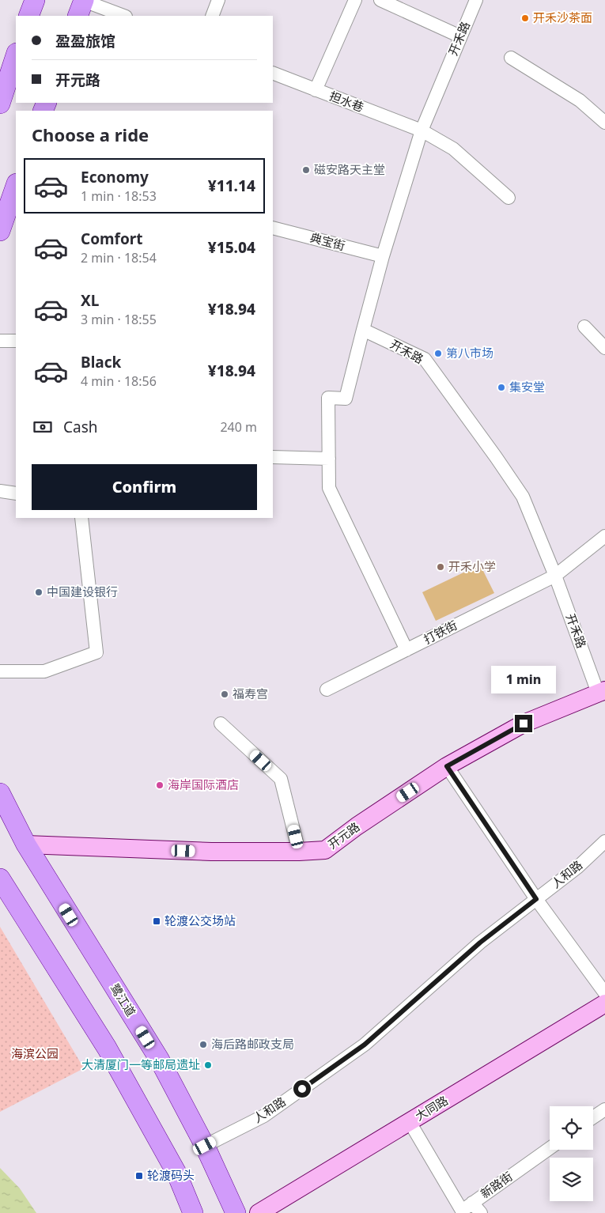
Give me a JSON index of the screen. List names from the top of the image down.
{
  "streets": {
    "main road": ["鹭江道"],
    "street": [
      "开禾路",
      "担水巷",
      "典宝街",
      "打铁街",
      "开元路",
      "人和路",
      "大同路",
      "新路街"
    ]
  },
  "crossings": [
    ["开禾路", "担水巷"],
    ["开禾路", "典宝街"],
    ["开禾路", "打铁街"],
    ["开禾路", "开元路"],
    ["开元路", "鹭江道"],
    ["人和路", "鹭江道"],
    ["大同路", "新路街"]
  ],
  "parks": ["海滨公园"],
  "places": {
    "other": [
      "开禾沙茶面",
      "磁安路天主堂",
      "第八市场",
      "集安堂",
      "开禾小学",
      "中国建设银行",
      "福寿宫",
      "海岸国际酒店",
      "海后路邮政支局",
      "大清厦门一等邮局遗址"
    ],
    "transit": ["轮渡公交场站", "轮渡码头"]
  },
  "page": {
    "banner": ["盈盈旅馆", "开元路"],
    "heading": "Choose a ride",
    "list": [
      {
        "name": "Economy",
        "note": "1 min · 18:53",
        "value": "¥11.14"
      },
      {
        "name": "Comfort",
        "note": "2 min · 18:54",
        "value": "¥15.04"
      },
      {
        "name": "XL",
        "note": "3 min · 18:55",
        "value": "¥18.94"
      },
      {
        "name": "Black",
        "note": "4 min · 18:56",
        "value": "¥18.94"
      }
    ],
    "pay": ["Cash", "240 m"],
    "buttons": "Confirm",
    "bubble": "1 min"
  }
}
